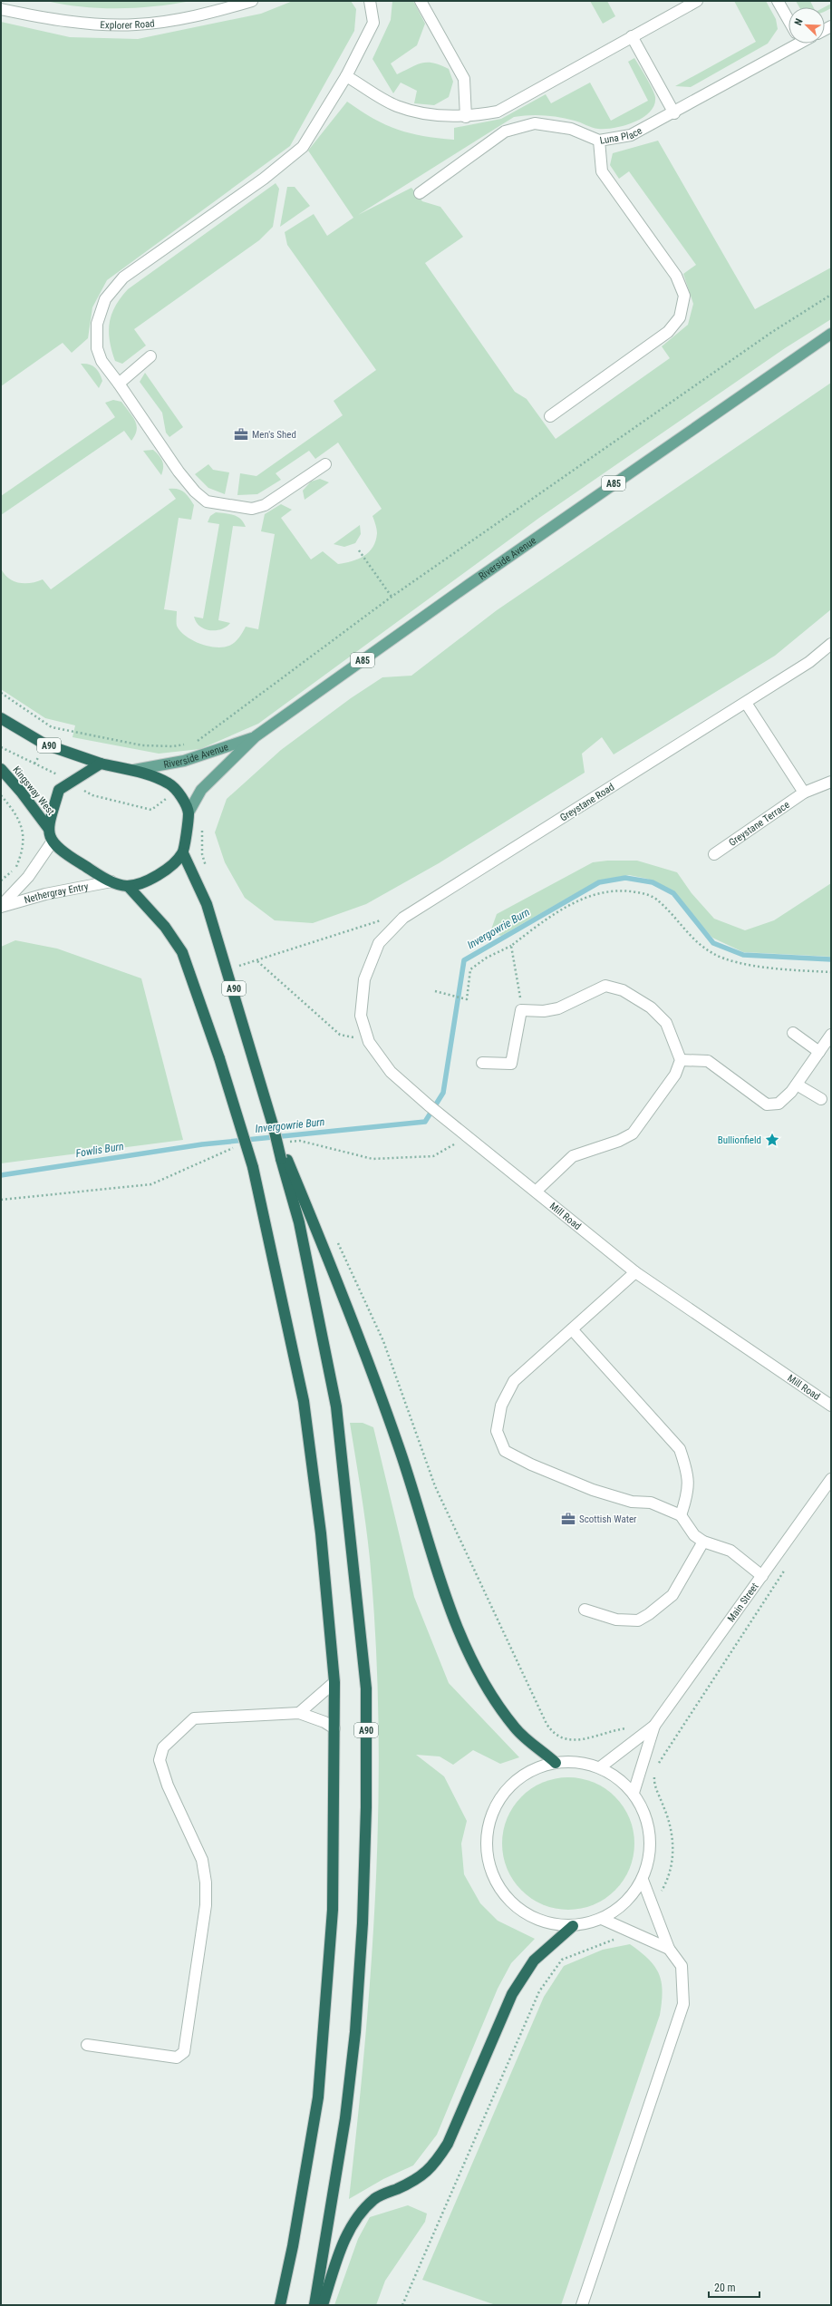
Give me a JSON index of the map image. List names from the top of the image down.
{
  "streets": {
    "highway": ["A90", "Kingsway West"],
    "main road": ["A85", "Riverside Avenue"],
    "street": [
      "Explorer Road",
      "Luna Place",
      "Greystane Road",
      "Greystane Terrace",
      "Nethergray Entry",
      "Mill Road",
      "Main Street"
    ]
  },
  "crossings": [
    ["Riverside Avenue", "A90"],
    ["Greystane Road", "Mill Road"]
  ],
  "water": ["Invergowrie Burn", "Fowlis Burn"],
  "places": {
    "office": ["Men's Shed", "Scottish Water"],
    "place": ["Bullionfield"]
  },
  "scale_bar": "20 m",
  "north": "top left"
}
